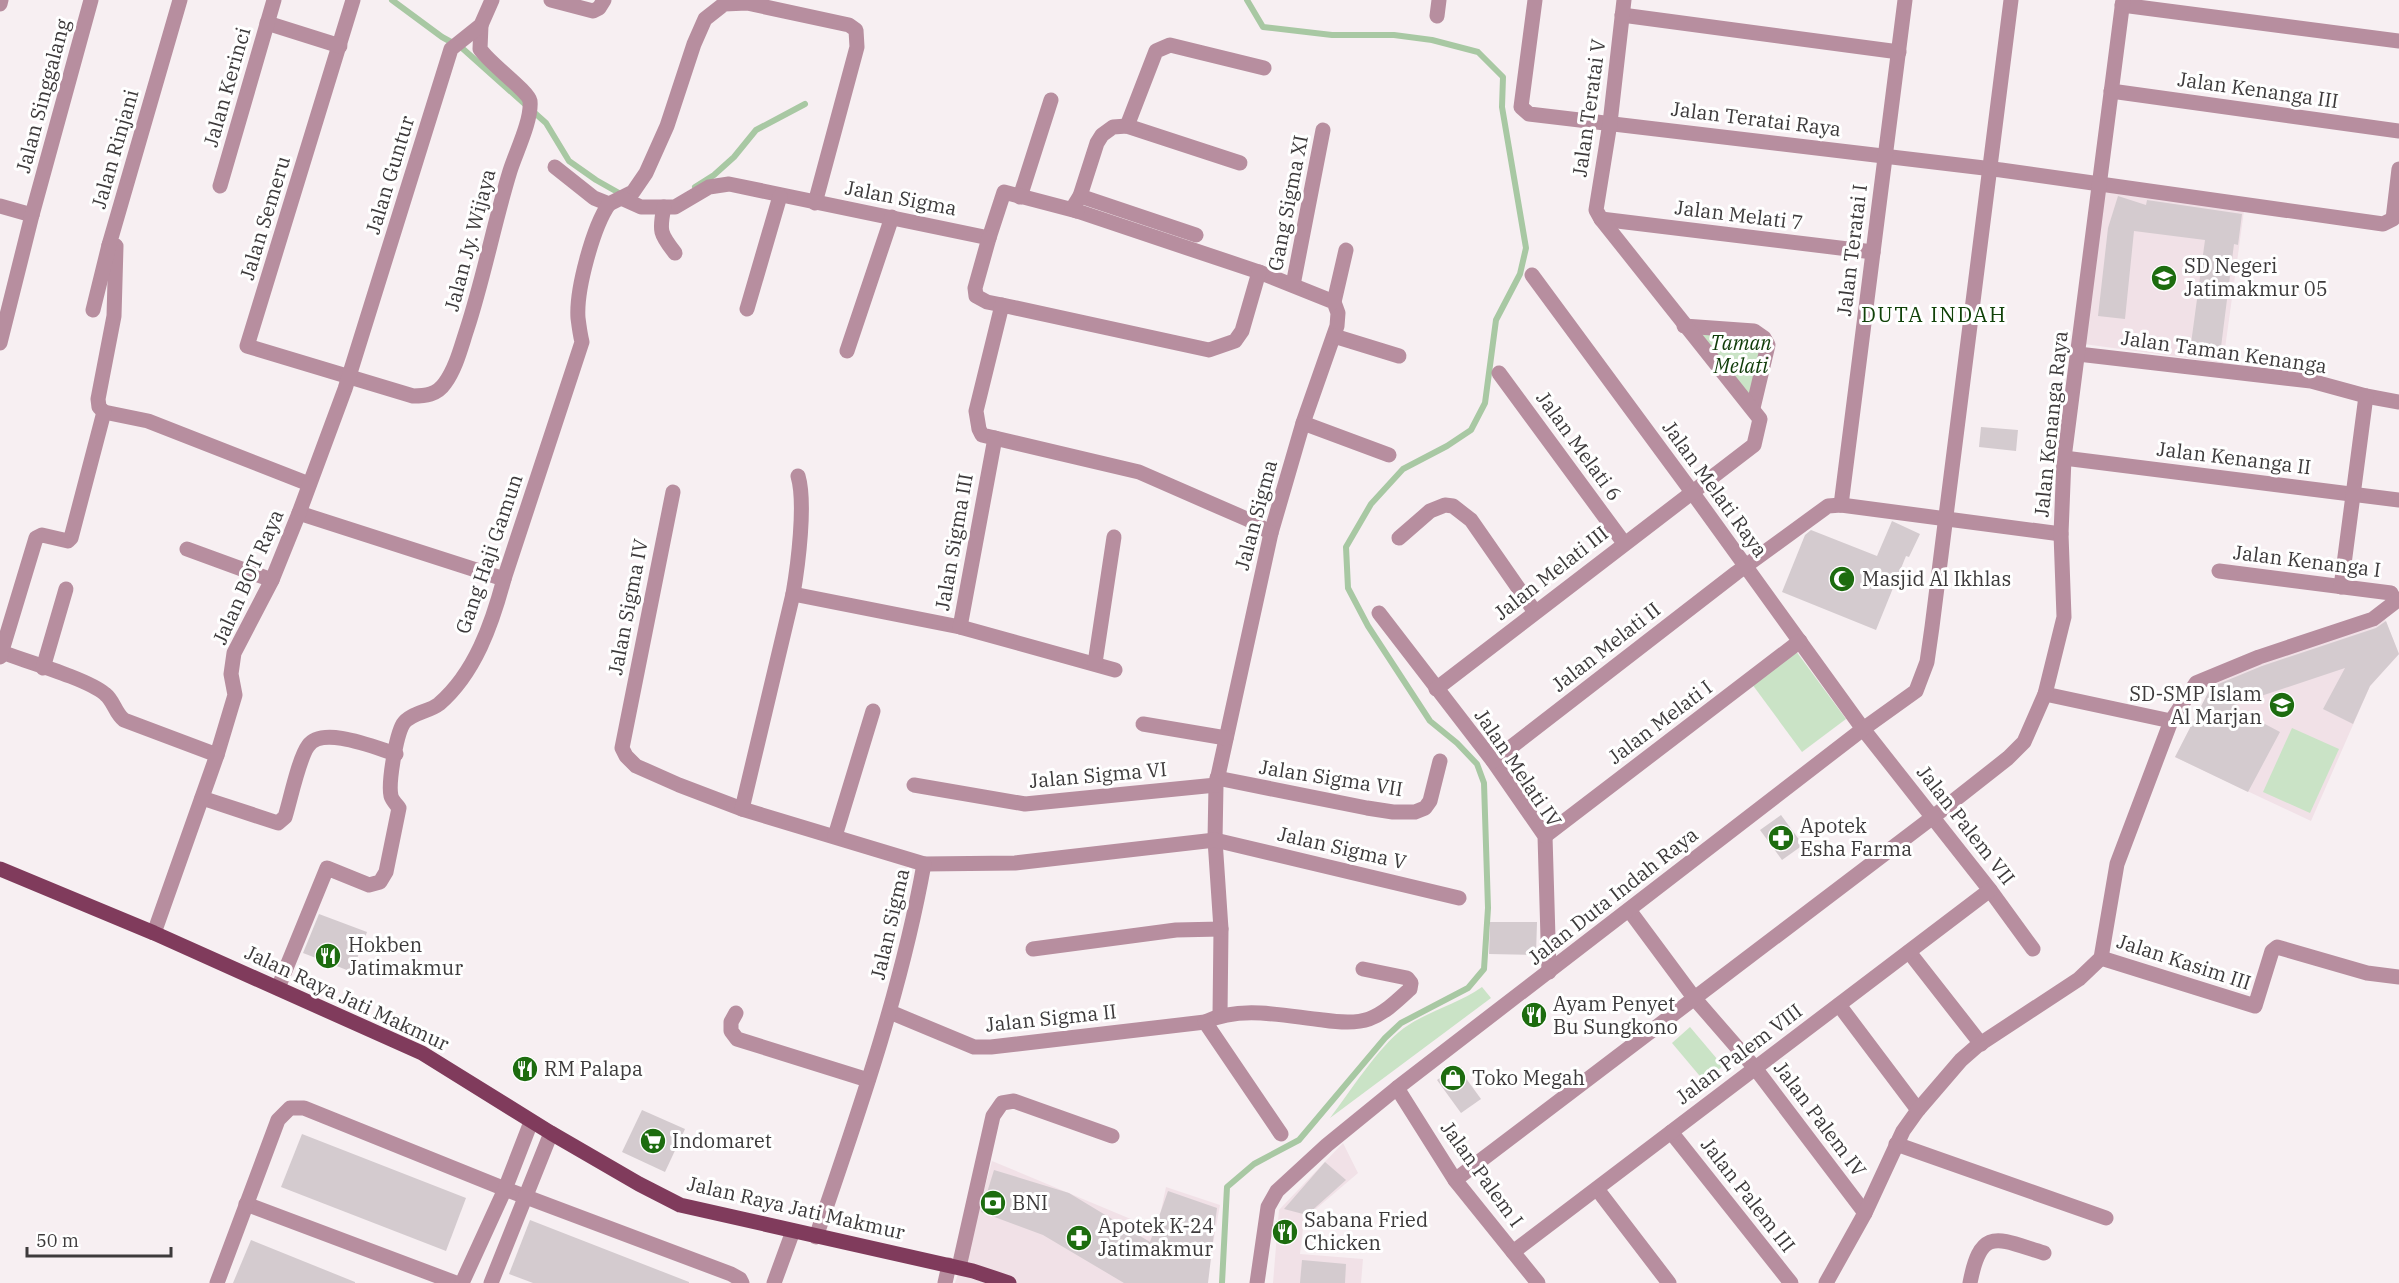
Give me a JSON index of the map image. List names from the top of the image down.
{
  "streets": {
    "main road": ["Jalan Raya Jati Makmur"],
    "street": [
      "Jalan Kerinci",
      "Jalan Kenanga III",
      "Jalan Singgalang",
      "Jalan Teratai V",
      "Jalan Teratai Raya",
      "Jalan Rinjani",
      "Jalan Guntur",
      "Jalan Sigma",
      "Gang Sigma XI",
      "Jalan Melati 7",
      "Jalan Semeru",
      "Jalan Jy. Wijaya",
      "Jalan Teratai I",
      "Jalan Taman Kenanga",
      "Jalan Kenanga Raya",
      "Jalan Melati 6",
      "Jalan Kenanga II",
      "Jalan Melati Raya",
      "Jalan Sigma III",
      "Gang Haji Gamun",
      "Jalan Kenanga I",
      "Jalan Melati III",
      "Jalan BOT Raya",
      "Jalan Sigma IV",
      "Jalan Melati II",
      "Jalan Melati I",
      "Jalan Melati IV",
      "Jalan Sigma VI",
      "Jalan Sigma VII",
      "Jalan Palem VII",
      "Jalan Sigma V",
      "Jalan Duta Indah Raya",
      "Jalan Kasim III",
      "Jalan Sigma II",
      "Jalan Palem VIII",
      "Jalan Palem IV",
      "Jalan Palem I",
      "Jalan Palem III"
    ]
  },
  "crossings": [
    ["Jalan Kenanga III", "Jalan Kenanga Raya"],
    ["Jalan Teratai V", "Jalan Teratai Raya"],
    ["Jalan Teratai V", "Jalan Melati 7"],
    ["Jalan Teratai Raya", "Jalan Teratai I"],
    ["Jalan Teratai Raya", "Jalan Kenanga Raya"],
    ["Jalan Teratai Raya", "Jalan Duta Indah Raya"],
    ["Jalan Guntur", "Jalan Semeru"],
    ["Jalan Guntur", "Jalan Jy. Wijaya"],
    ["Jalan Guntur", "Jalan BOT Raya"],
    ["Jalan Sigma", "Gang Haji Gamun"],
    ["Jalan Sigma", "Jalan Sigma IV"],
    ["Jalan Sigma", "Jalan Sigma VI"],
    ["Jalan Sigma", "Jalan Sigma VII"],
    ["Jalan Sigma", "Jalan Sigma V"],
    ["Jalan Sigma", "Jalan Raya Jati Makmur"],
    ["Jalan Sigma", "Jalan Sigma II"],
    ["Jalan Melati 7", "Jalan Teratai I"],
    ["Jalan Semeru", "Jalan Jy. Wijaya"],
    ["Jalan Semeru", "Jalan BOT Raya"],
    ["Jalan Jy. Wijaya", "Jalan BOT Raya"],
    ["Jalan Teratai I", "Jalan Kenanga Raya"],
    ["Jalan Taman Kenanga", "Jalan Kenanga Raya"],
    ["Jalan Kenanga Raya", "Jalan Kenanga II"],
    ["Jalan Kenanga Raya", "Jalan Melati II"],
    ["Jalan Kenanga Raya", "Jalan Duta Indah Raya"],
    ["Jalan Melati 6", "Jalan Melati III"],
    ["Jalan Melati Raya", "Jalan Melati III"],
    ["Jalan Melati Raya", "Jalan Melati II"],
    ["Jalan Melati Raya", "Jalan Melati I"],
    ["Jalan Melati Raya", "Jalan Palem VII"],
    ["Jalan Melati Raya", "Jalan Duta Indah Raya"],
    ["Gang Haji Gamun", "Jalan Raya Jati Makmur"],
    ["Jalan Melati III", "Jalan Melati IV"],
    ["Jalan BOT Raya", "Jalan Raya Jati Makmur"],
    ["Jalan Melati II", "Jalan Melati IV"],
    ["Jalan Melati I", "Jalan Melati IV"],
    ["Jalan Melati IV", "Jalan Duta Indah Raya"],
    ["Jalan Sigma VI", "Jalan Sigma VII"],
    ["Jalan Palem VII", "Jalan Duta Indah Raya"],
    ["Jalan Palem VII", "Jalan Palem VIII"],
    ["Jalan Duta Indah Raya", "Jalan Palem IV"],
    ["Jalan Duta Indah Raya", "Jalan Palem I"],
    ["Jalan Palem VIII", "Jalan Palem IV"],
    ["Jalan Palem VIII", "Jalan Palem I"],
    ["Jalan Palem VIII", "Jalan Palem III"]
  ],
  "districts": ["DUTA INDAH"],
  "parks": ["Taman Melati"],
  "places": {
    "school or university": ["SD Negeri Jatimakmur 05", "SD-SMP Islam Al Marjan"],
    "mosque": ["Masjid Al Ikhlas"],
    "pharmacy": ["Apotek Esha Farma", "Apotek K-24 Jatimakmur"],
    "restaurant": [
      "Hokben Jatimakmur",
      "Ayam Penyet Bu Sungkono",
      "RM Palapa",
      "Sabana Fried Chicken"
    ],
    "shop": ["Toko Megah"],
    "supermarket": ["Indomaret"],
    "bank": ["BNI"]
  },
  "scale_bar": "50 m"
}
